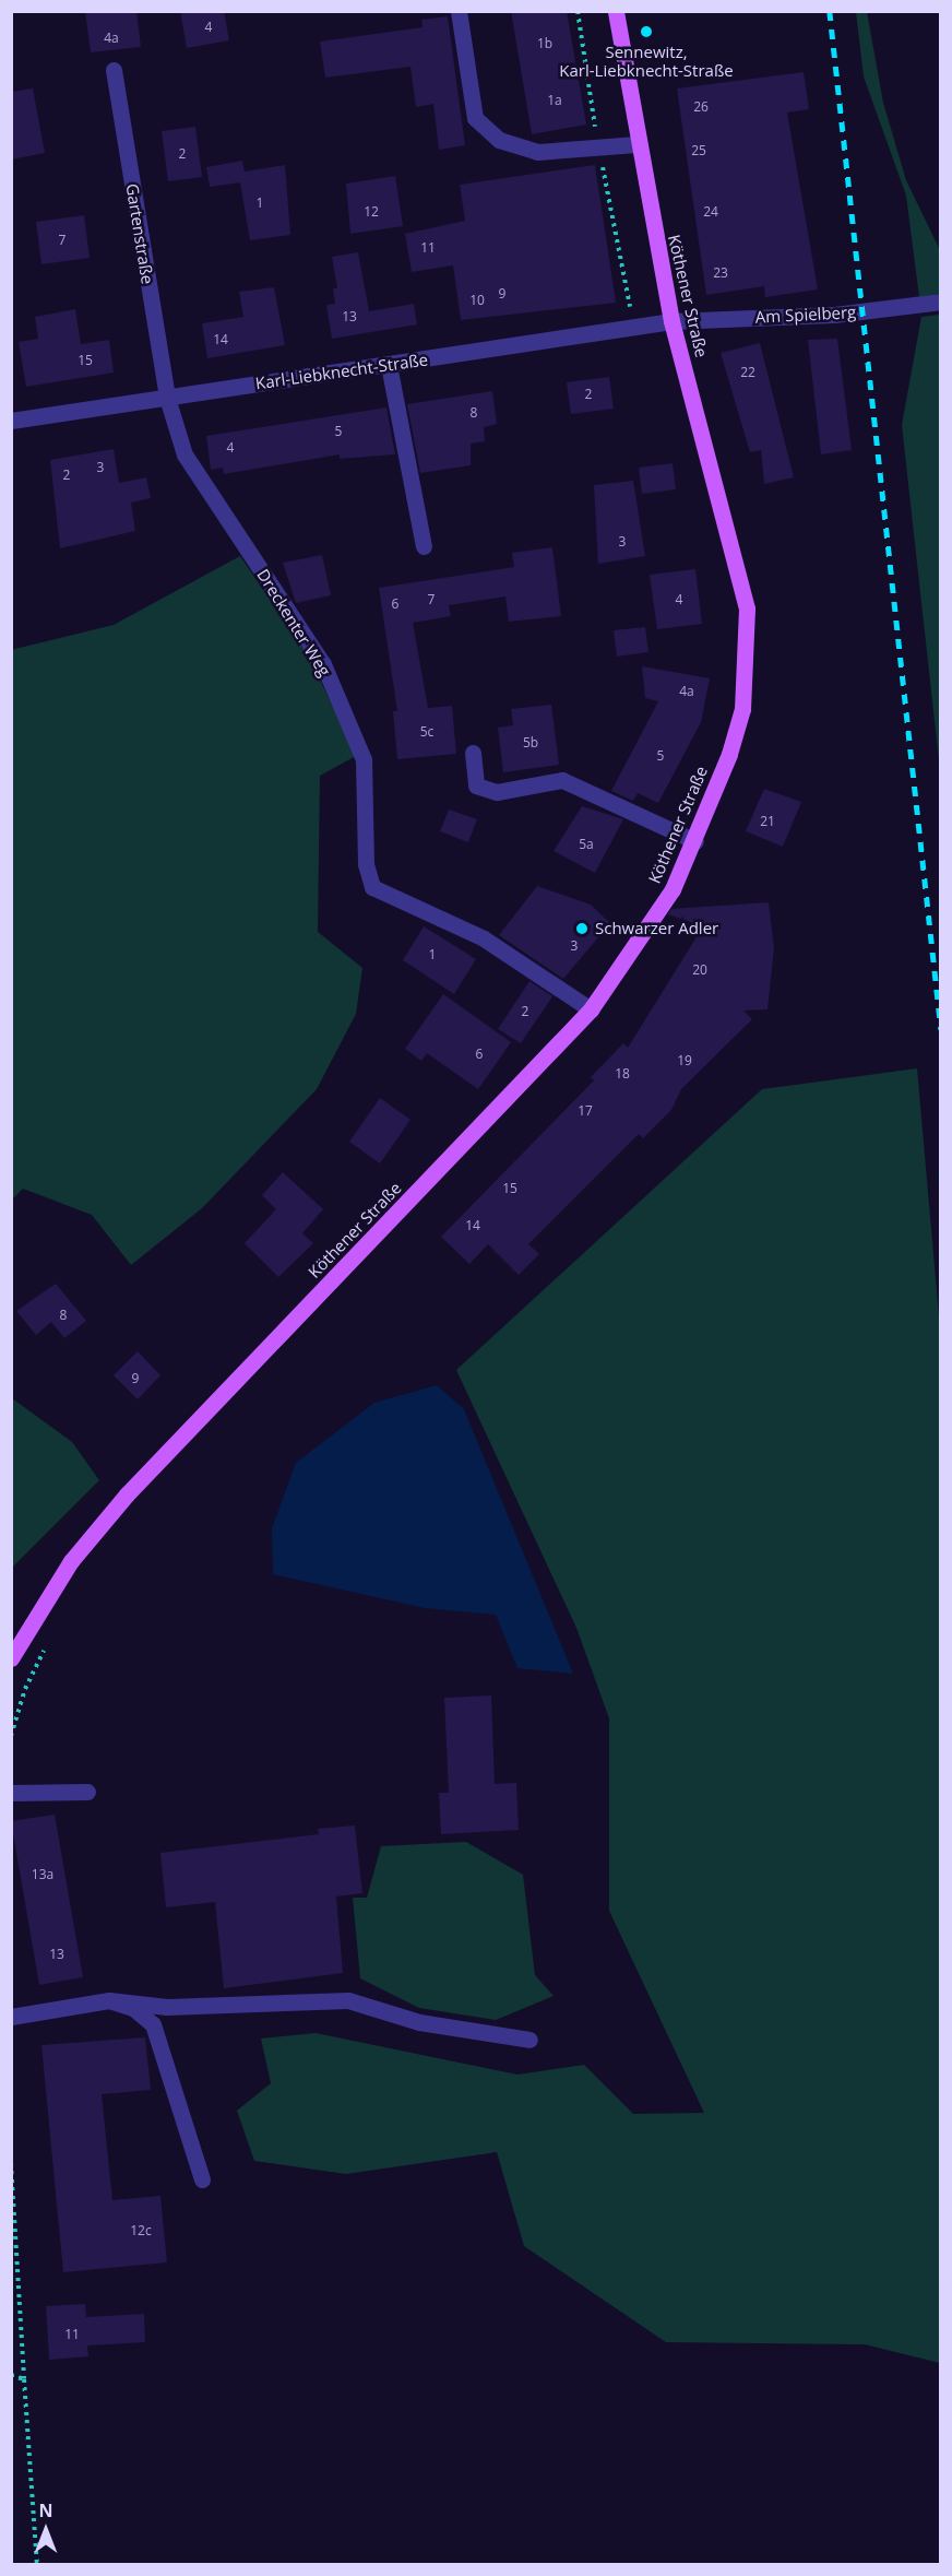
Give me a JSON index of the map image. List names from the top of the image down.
{
  "streets": {
    "main road": ["Köthener Straße"],
    "street": [
      "Gartenstraße",
      "Am Spielberg",
      "Karl-Liebknecht-Straße",
      "Dreckenter Weg"
    ]
  },
  "crossings": [
    ["Gartenstraße", "Karl-Liebknecht-Straße"],
    ["Gartenstraße", "Dreckenter Weg"],
    ["Köthener Straße", "Am Spielberg"],
    ["Köthener Straße", "Karl-Liebknecht-Straße"],
    ["Köthener Straße", "Dreckenter Weg"],
    ["Am Spielberg", "Karl-Liebknecht-Straße"],
    ["Karl-Liebknecht-Straße", "Dreckenter Weg"]
  ],
  "places": ["Sennewitz, Karl-Liebknecht-Straße", "Schwarzer Adler"],
  "house_numbers": [
    "4",
    "4a",
    "1b",
    "1a",
    "26",
    "25",
    "2",
    "1",
    "12",
    "24",
    "7",
    "11",
    "23",
    "9",
    "10",
    "13",
    "14",
    "15",
    "22",
    "2",
    "8",
    "5",
    "4",
    "3",
    "2",
    "3",
    "7",
    "4",
    "6",
    "4a",
    "5c",
    "5b",
    "5",
    "21",
    "5a",
    "3",
    "1",
    "20",
    "2",
    "6",
    "19",
    "18",
    "17",
    "15",
    "14",
    "8",
    "9",
    "13a",
    "13",
    "12c",
    "11"
  ],
  "north": "top"
}
